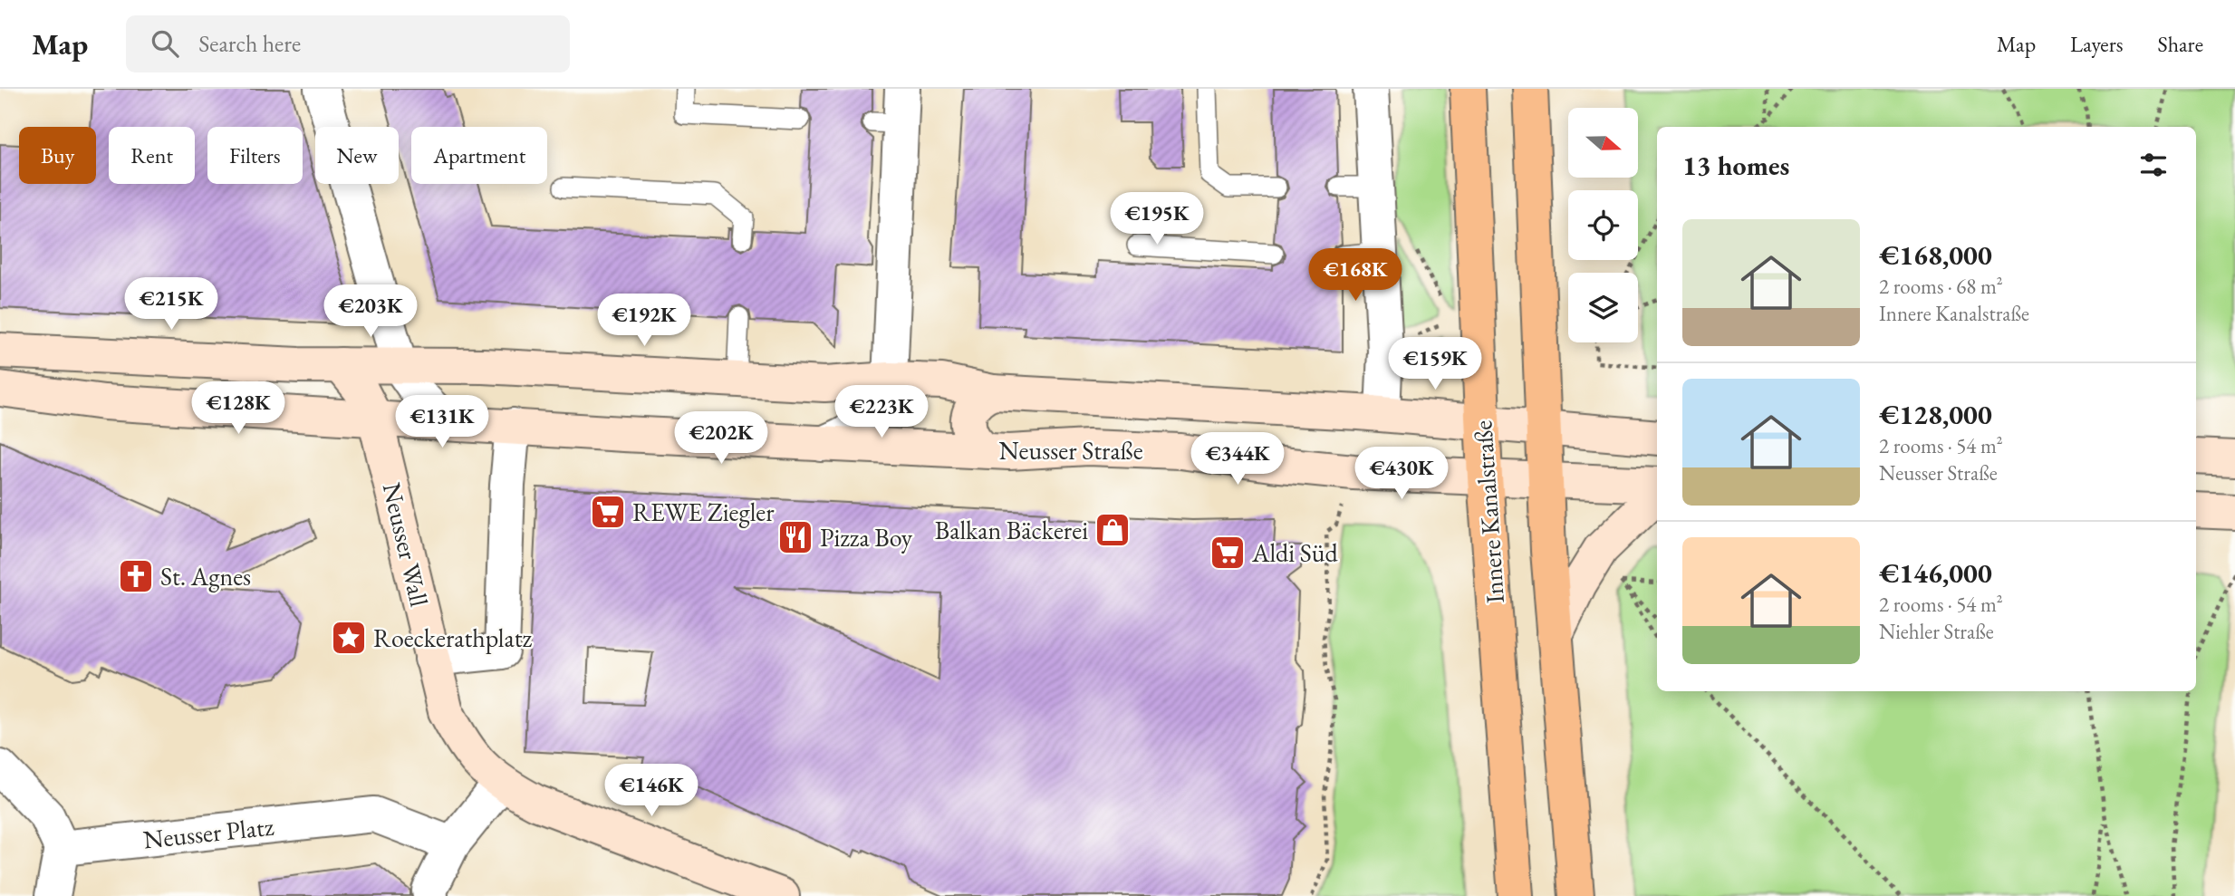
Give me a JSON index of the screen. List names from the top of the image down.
{
  "streets": {
    "main road": ["Neusser Straße", "Innere Kanalstraße", "Neusser Wall"],
    "street": ["Neusser Platz"]
  },
  "crossings": [
    ["Neusser Straße", "Innere Kanalstraße"],
    ["Neusser Straße", "Neusser Wall"]
  ],
  "places": {
    "supermarket": ["REWE Ziegler", "Aldi Süd"],
    "shop": ["Balkan Bäckerei"],
    "restaurant": ["Pizza Boy"],
    "church": ["St. Agnes"],
    "place": ["Roeckerathplatz"]
  },
  "north": "right",
  "page": {
    "header": "Map",
    "search": "Search here",
    "nav": ["Map", "Layers", "Share"],
    "chip": [
      "Buy",
      "Rent",
      "Filters",
      "New",
      "Apartment"
    ],
    "heading": "13 homes",
    "price": [
      "€195K",
      "€168K",
      "€215K",
      "€203K",
      "€192K",
      "€159K",
      "€128K",
      "€223K",
      "€131K",
      "€202K",
      "€344K",
      "€430K",
      "€146K"
    ],
    "list": [
      {
        "name": "€168,000",
        "note": "2 rooms · 68 m² · Innere Kanalstraße"
      },
      {
        "name": "€128,000",
        "note": "2 rooms · 54 m² · Neusser Straße"
      },
      {
        "name": "€146,000",
        "note": "2 rooms · 54 m² · Niehler Straße"
      }
    ]
  }
}
